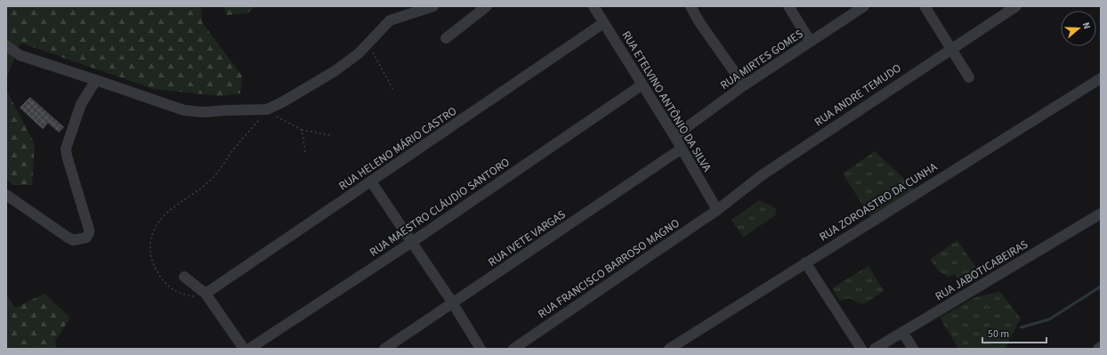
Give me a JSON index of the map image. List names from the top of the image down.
{
  "streets": {
    "street": [
      "RUA MIRTES GOMES",
      "RUA ANDRE TEMUDO",
      "RUA ETELVINO ANTÔNIO DA SILVA",
      "RUA HELENO MÁRIO CASTRO",
      "RUA ZOROASTRO DA CUNHA",
      "RUA MAESTRO CLÁUDIO SANTORO",
      "RUA IVETE VARGAS",
      "RUA FRANCISCO BARROSO MAGNO",
      "RUA JABOTICABEIRAS"
    ]
  },
  "crossings": [
    ["RUA MIRTES GOMES", "RUA ETELVINO ANTÔNIO DA SILVA"],
    ["RUA ANDRE TEMUDO", "RUA ETELVINO ANTÔNIO DA SILVA"],
    ["RUA ANDRE TEMUDO", "RUA FRANCISCO BARROSO MAGNO"],
    ["RUA ETELVINO ANTÔNIO DA SILVA", "RUA HELENO MÁRIO CASTRO"],
    ["RUA ETELVINO ANTÔNIO DA SILVA", "RUA MAESTRO CLÁUDIO SANTORO"],
    ["RUA ETELVINO ANTÔNIO DA SILVA", "RUA IVETE VARGAS"],
    ["RUA ETELVINO ANTÔNIO DA SILVA", "RUA FRANCISCO BARROSO MAGNO"]
  ],
  "scale_bar": "50 m",
  "north": "right"
}
